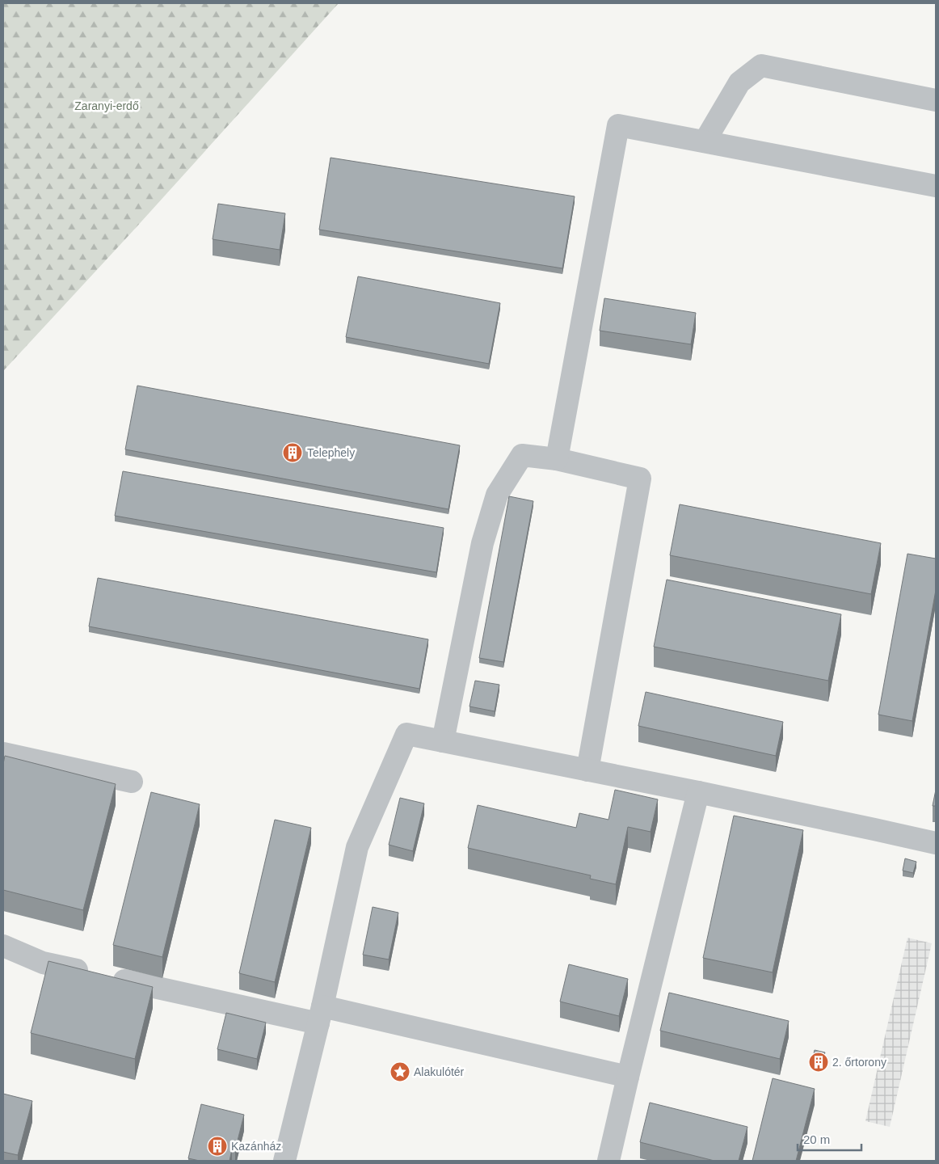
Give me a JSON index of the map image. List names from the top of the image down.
{
  "parks": ["Zaranyi-erdő"],
  "places": {
    "building": ["Telephely", "2. őrtorony", "Kazánház"],
    "place": ["Alakulótér"]
  },
  "scale_bar": "20 m"
}
